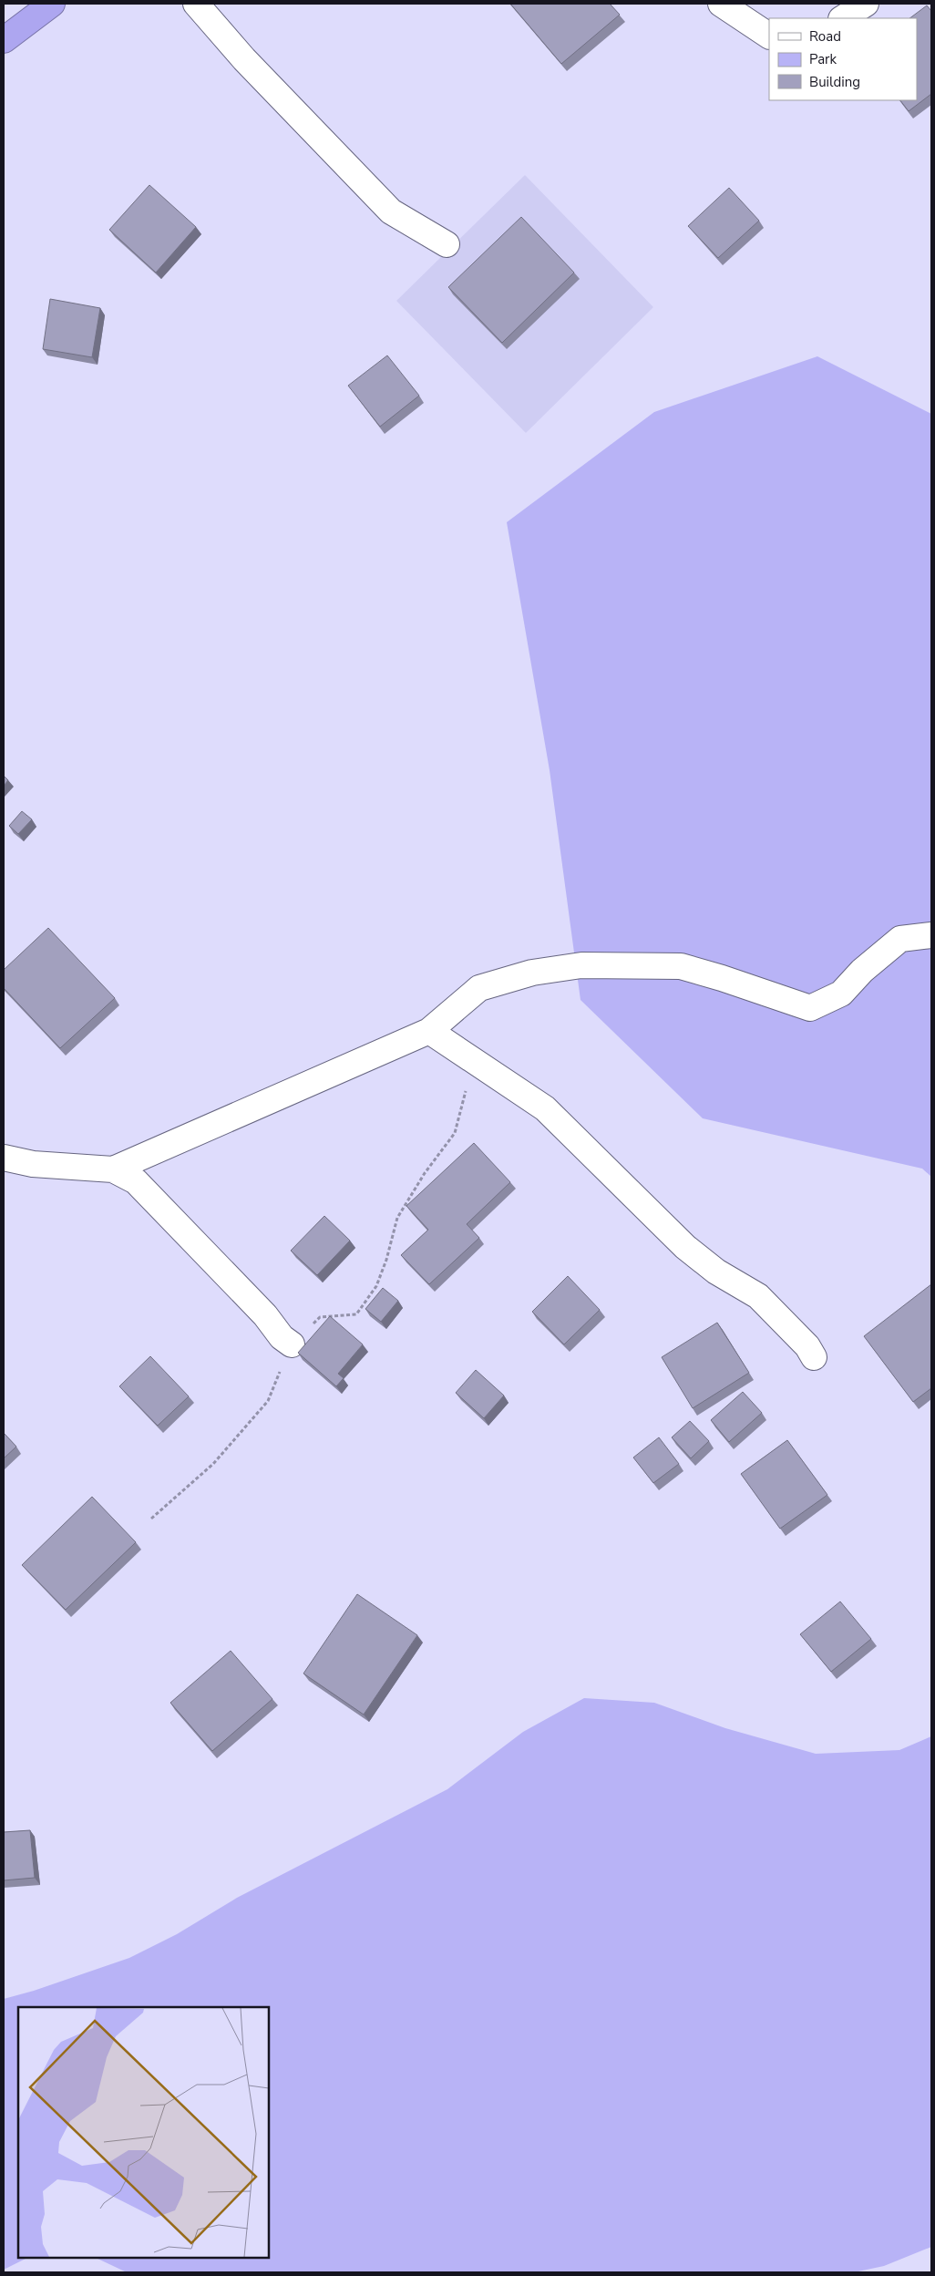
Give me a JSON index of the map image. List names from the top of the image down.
{
  "legend": ["Road", "Park", "Building"]
}
